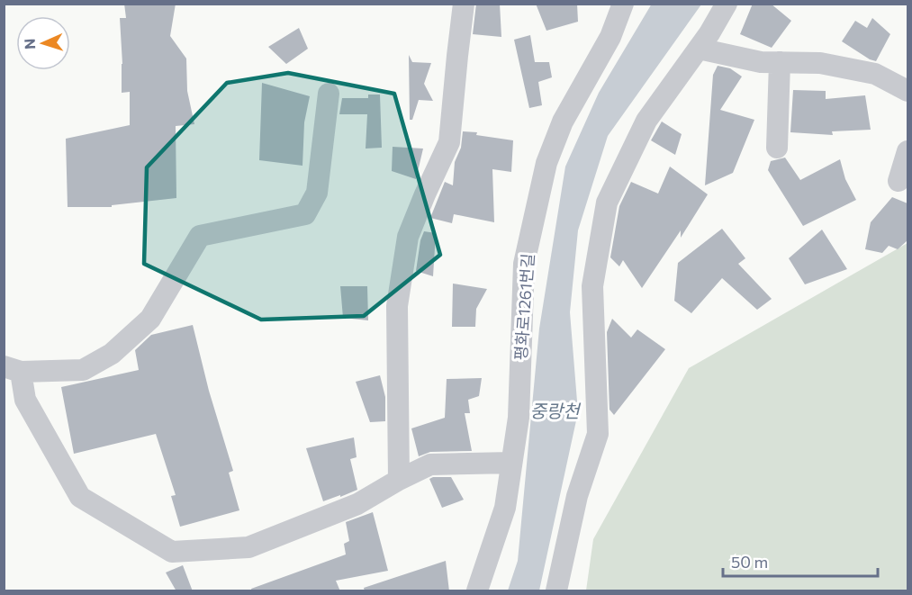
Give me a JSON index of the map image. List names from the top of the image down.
{
  "streets": {
    "street": ["평화로1261번길"]
  },
  "water": ["중랑천"],
  "scale_bar": "50 m",
  "north": "left"
}
